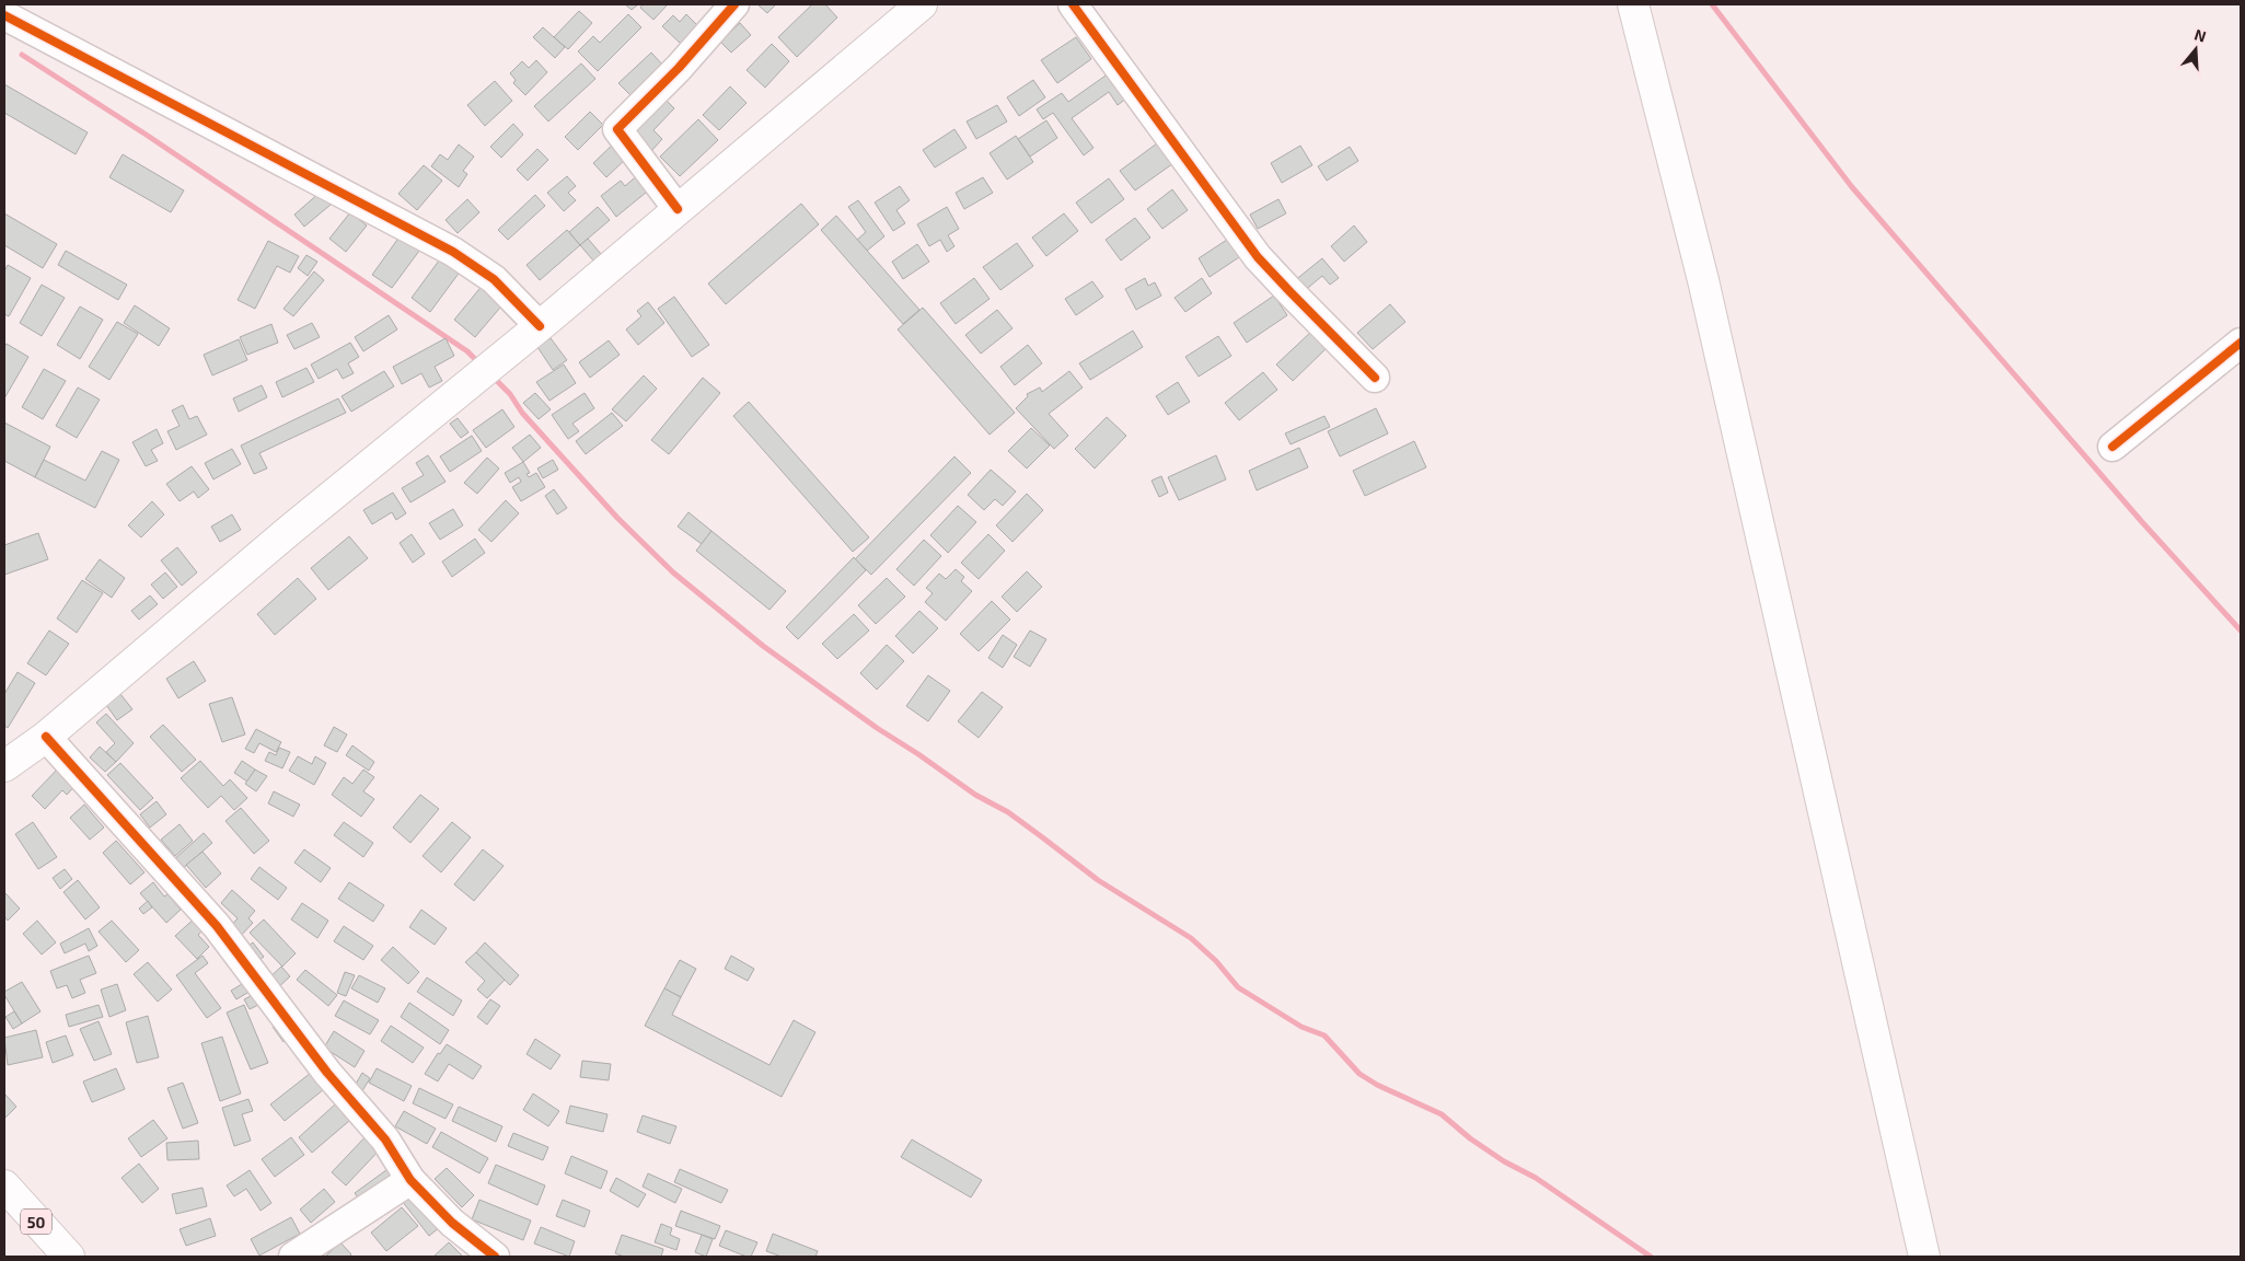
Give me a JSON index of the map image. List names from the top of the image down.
{
  "streets": {
    "main road": ["50"]
  },
  "north": "top"
}
